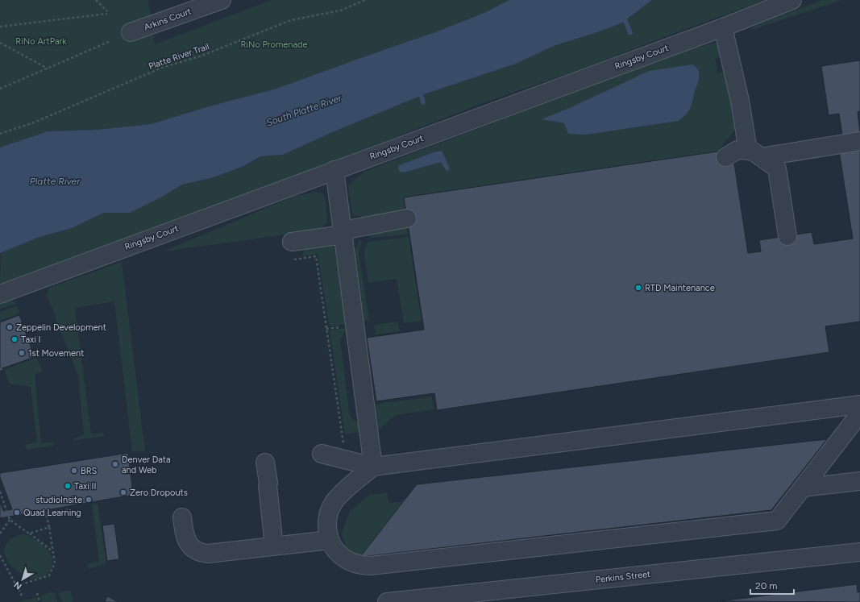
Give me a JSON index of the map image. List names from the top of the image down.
{
  "streets": {
    "street": ["Arkins Court", "Ringsby Court", "Perkins Street"],
    "path": ["Platte River Trail"]
  },
  "water": ["South Platte River", "Platte River"],
  "parks": ["RiNo ArtPark", "RiNo Promenade"],
  "places": [
    "RTD Maintenance",
    "Zeppelin Development",
    "Taxi I",
    "1st Movement",
    "Denver Data and Web",
    "BRS",
    "Taxi II",
    "Zero Dropouts",
    "studioInsite",
    "Quad Learning"
  ],
  "scale_bar": "20 m",
  "north": "bottom left"
}
